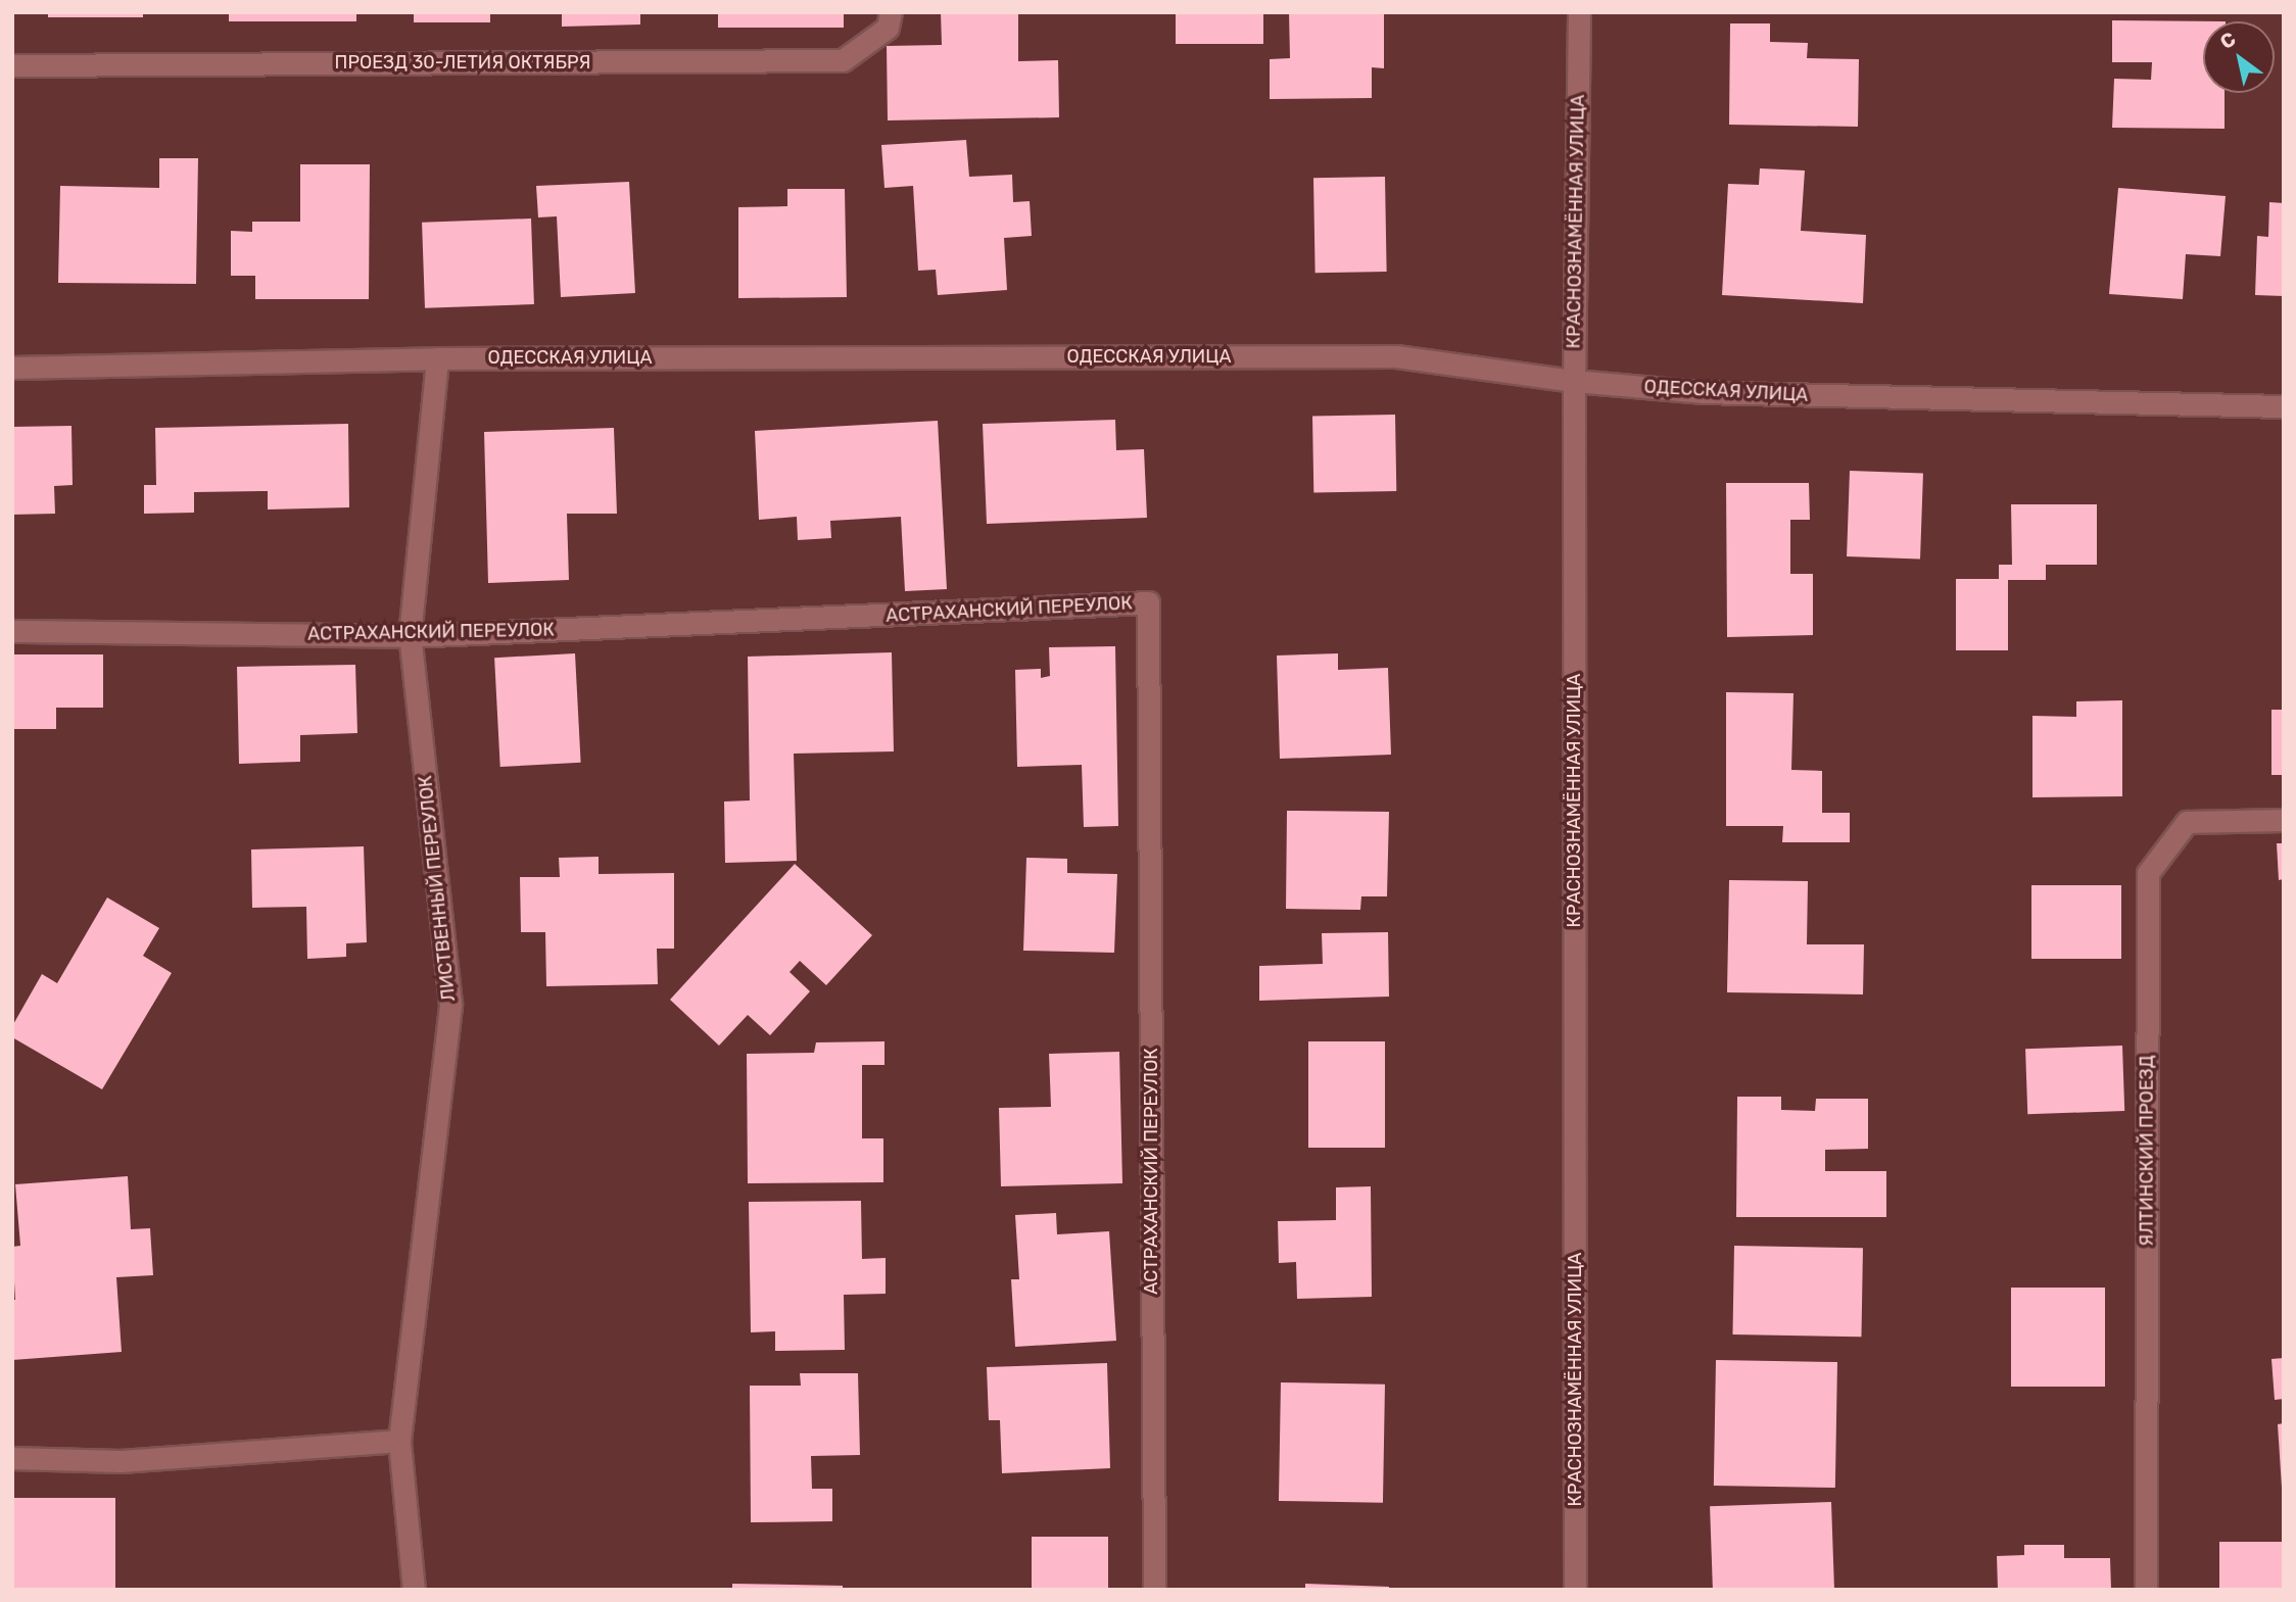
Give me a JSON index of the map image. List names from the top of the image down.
{
  "streets": {
    "street": [
      "ПРОЕЗД 30-ЛЕТИЯ ОКТЯБРЯ",
      "КРАСНОЗНАМЁННАЯ УЛИЦА",
      "ОДЕССКАЯ УЛИЦА",
      "АСТРАХАНСКИЙ ПЕРЕУЛОК",
      "ЛИСТВЕННЫЙ ПЕРЕУЛОК",
      "ЯЛТИНСКИЙ ПРОЕЗД"
    ]
  },
  "crossings": [
    ["КРАСНОЗНАМЁННАЯ УЛИЦА", "ОДЕССКАЯ УЛИЦА"],
    ["ОДЕССКАЯ УЛИЦА", "ЛИСТВЕННЫЙ ПЕРЕУЛОК"],
    ["АСТРАХАНСКИЙ ПЕРЕУЛОК", "ЛИСТВЕННЫЙ ПЕРЕУЛОК"]
  ],
  "north": "top left"
}
